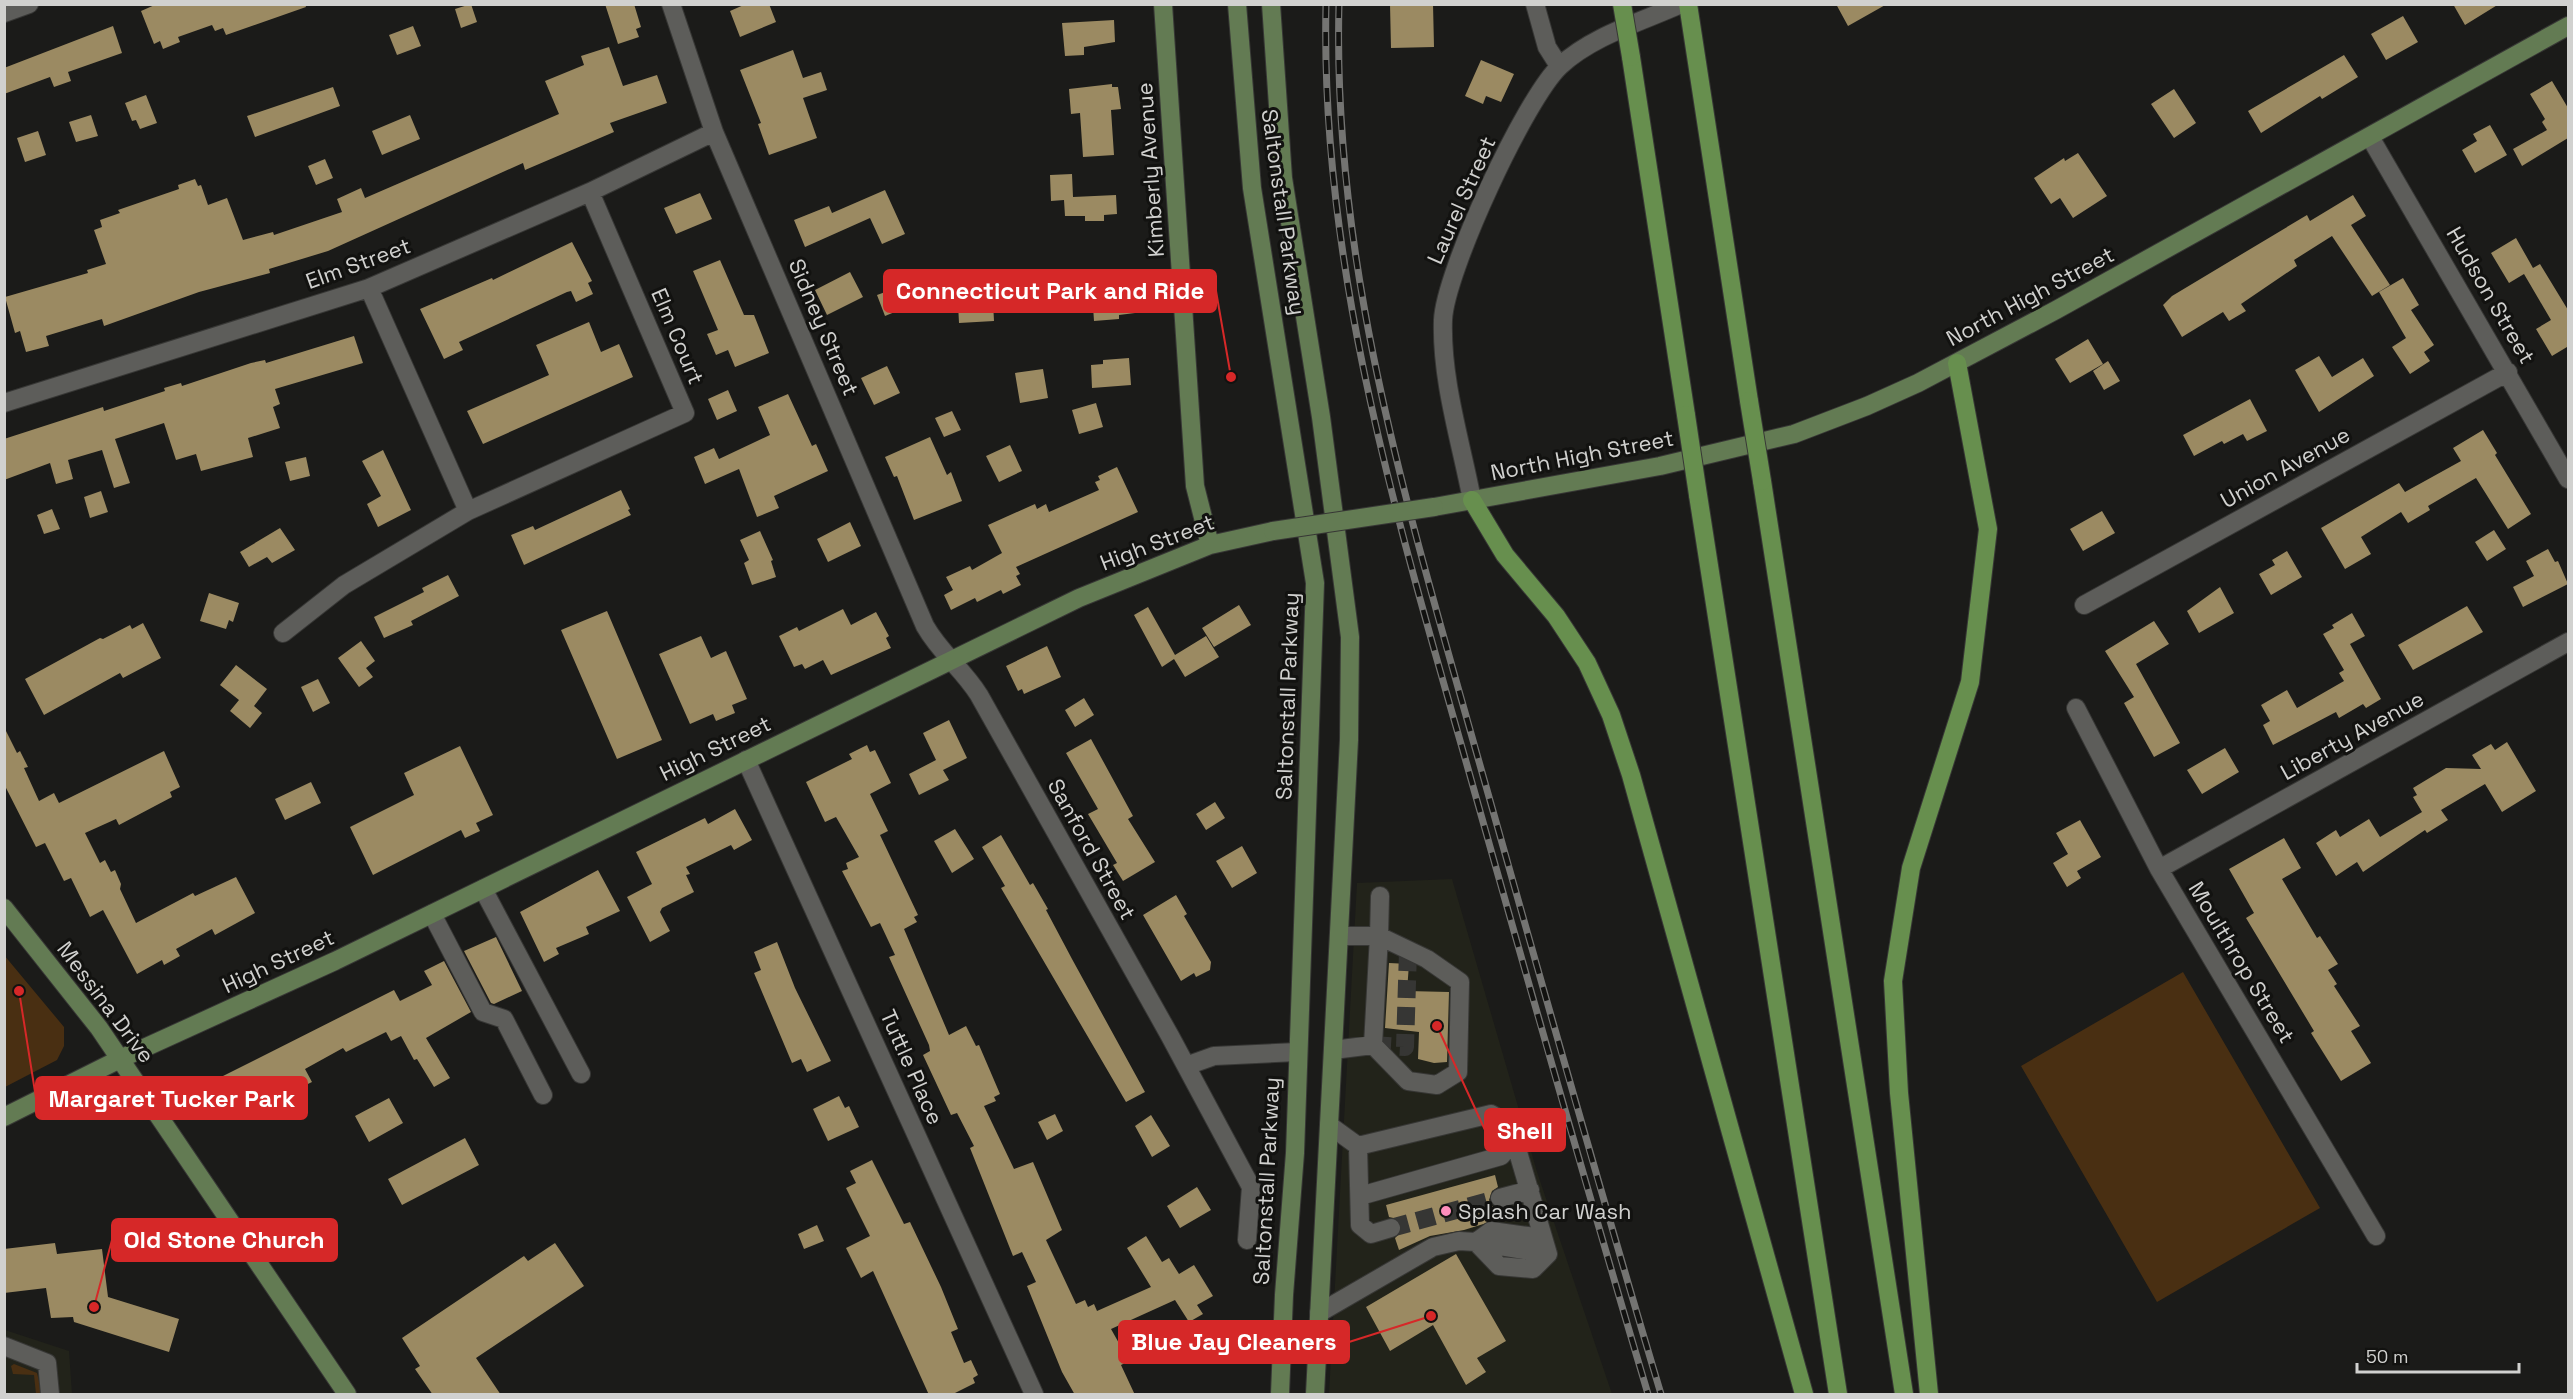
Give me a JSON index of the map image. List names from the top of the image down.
{
  "streets": {
    "main road": [
      "Kimberly Avenue",
      "Saltonstall Parkway",
      "North High Street",
      "High Street",
      "Messina Drive"
    ],
    "street": [
      "Laurel Street",
      "Elm Street",
      "Hudson Street",
      "Sidney Street",
      "Elm Court",
      "Union Avenue",
      "Liberty Avenue",
      "Sanford Street",
      "Moulthrop Street",
      "Tuttle Place"
    ]
  },
  "crossings": [
    ["Kimberly Avenue", "High Street"],
    ["Laurel Street", "North High Street"],
    ["Laurel Street", "High Street"],
    ["Elm Street", "Sidney Street"],
    ["Elm Street", "Elm Court"],
    ["Hudson Street", "North High Street"],
    ["Hudson Street", "Union Avenue"],
    ["North High Street", "High Street"],
    ["Sidney Street", "High Street"],
    ["Sidney Street", "Sanford Street"],
    ["High Street", "Sanford Street"],
    ["High Street", "Messina Drive"],
    ["High Street", "Tuttle Place"],
    ["Liberty Avenue", "Moulthrop Street"]
  ],
  "places": [
    "Connecticut Park and Ride",
    "Margaret Tucker Park",
    "Shell",
    "Splash Car Wash",
    "Old Stone Church",
    "Blue Jay Cleaners"
  ],
  "scale_bar": "50 m"
}
